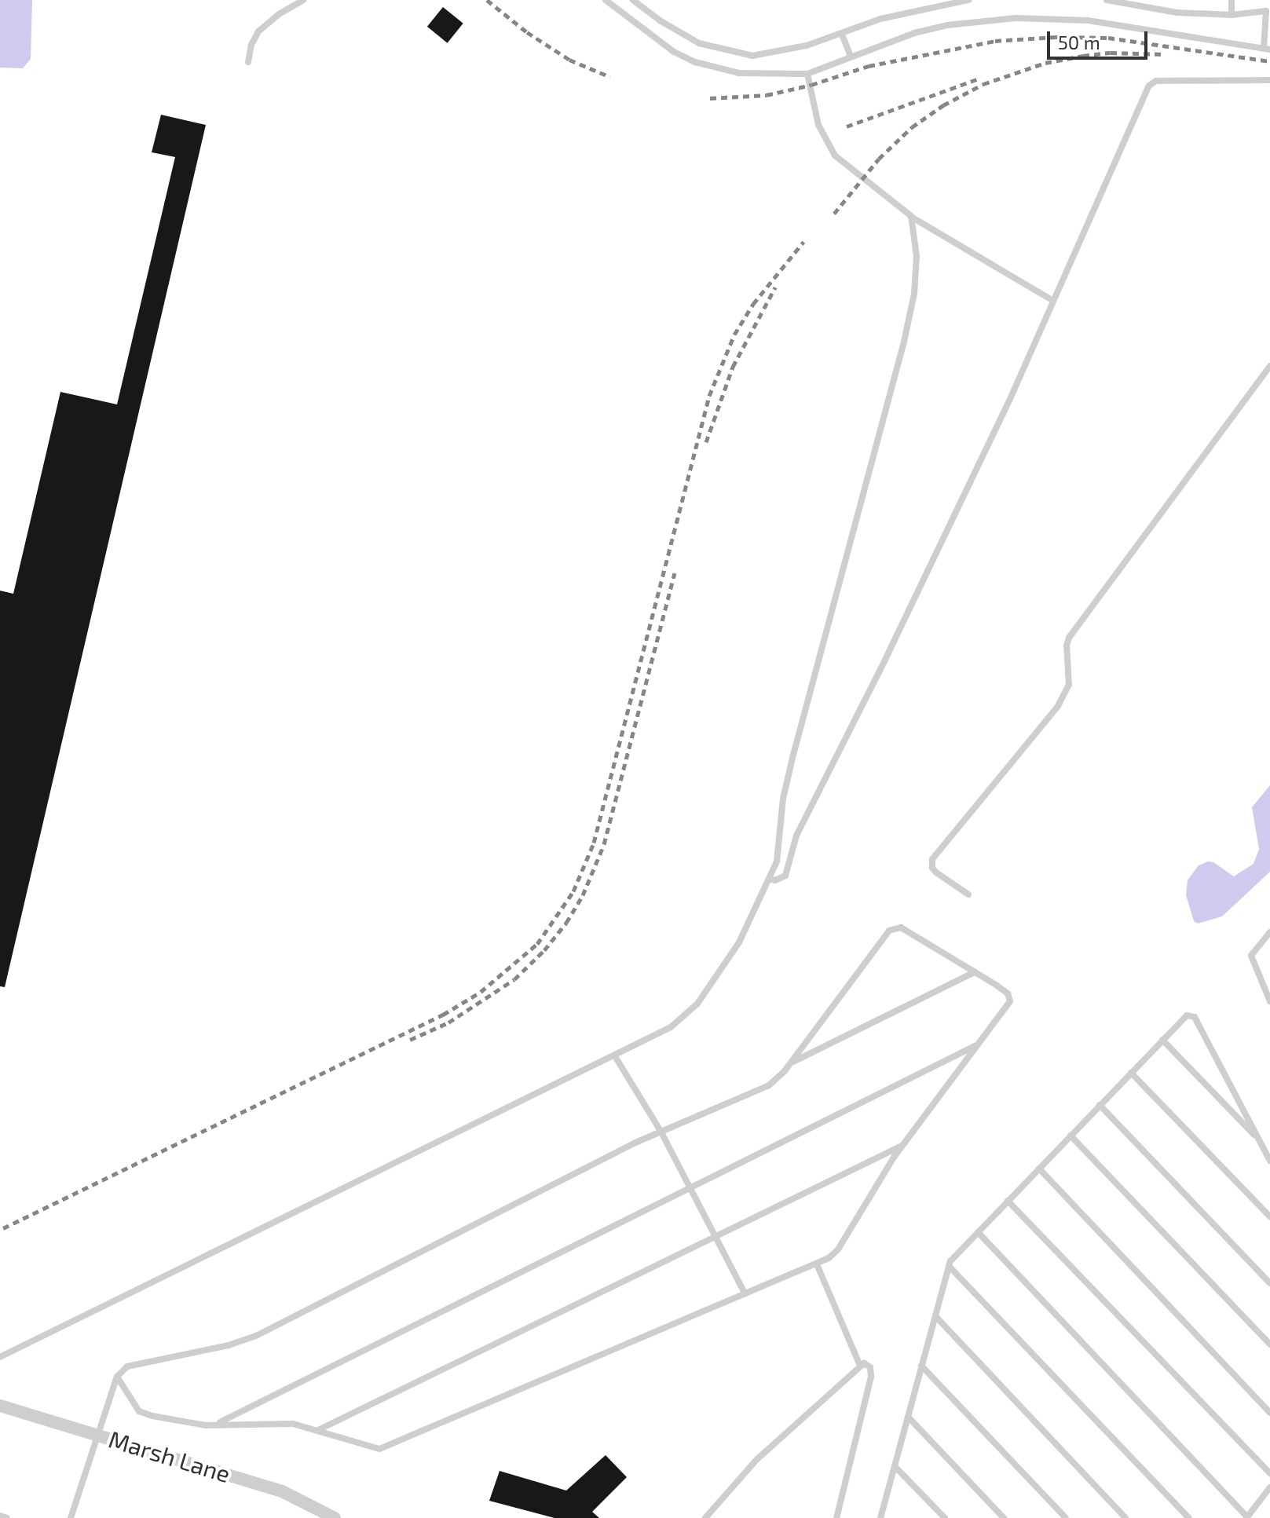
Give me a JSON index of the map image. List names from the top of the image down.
{
  "streets": {
    "street": ["Marsh Lane"]
  },
  "scale_bar": "50 m"
}
